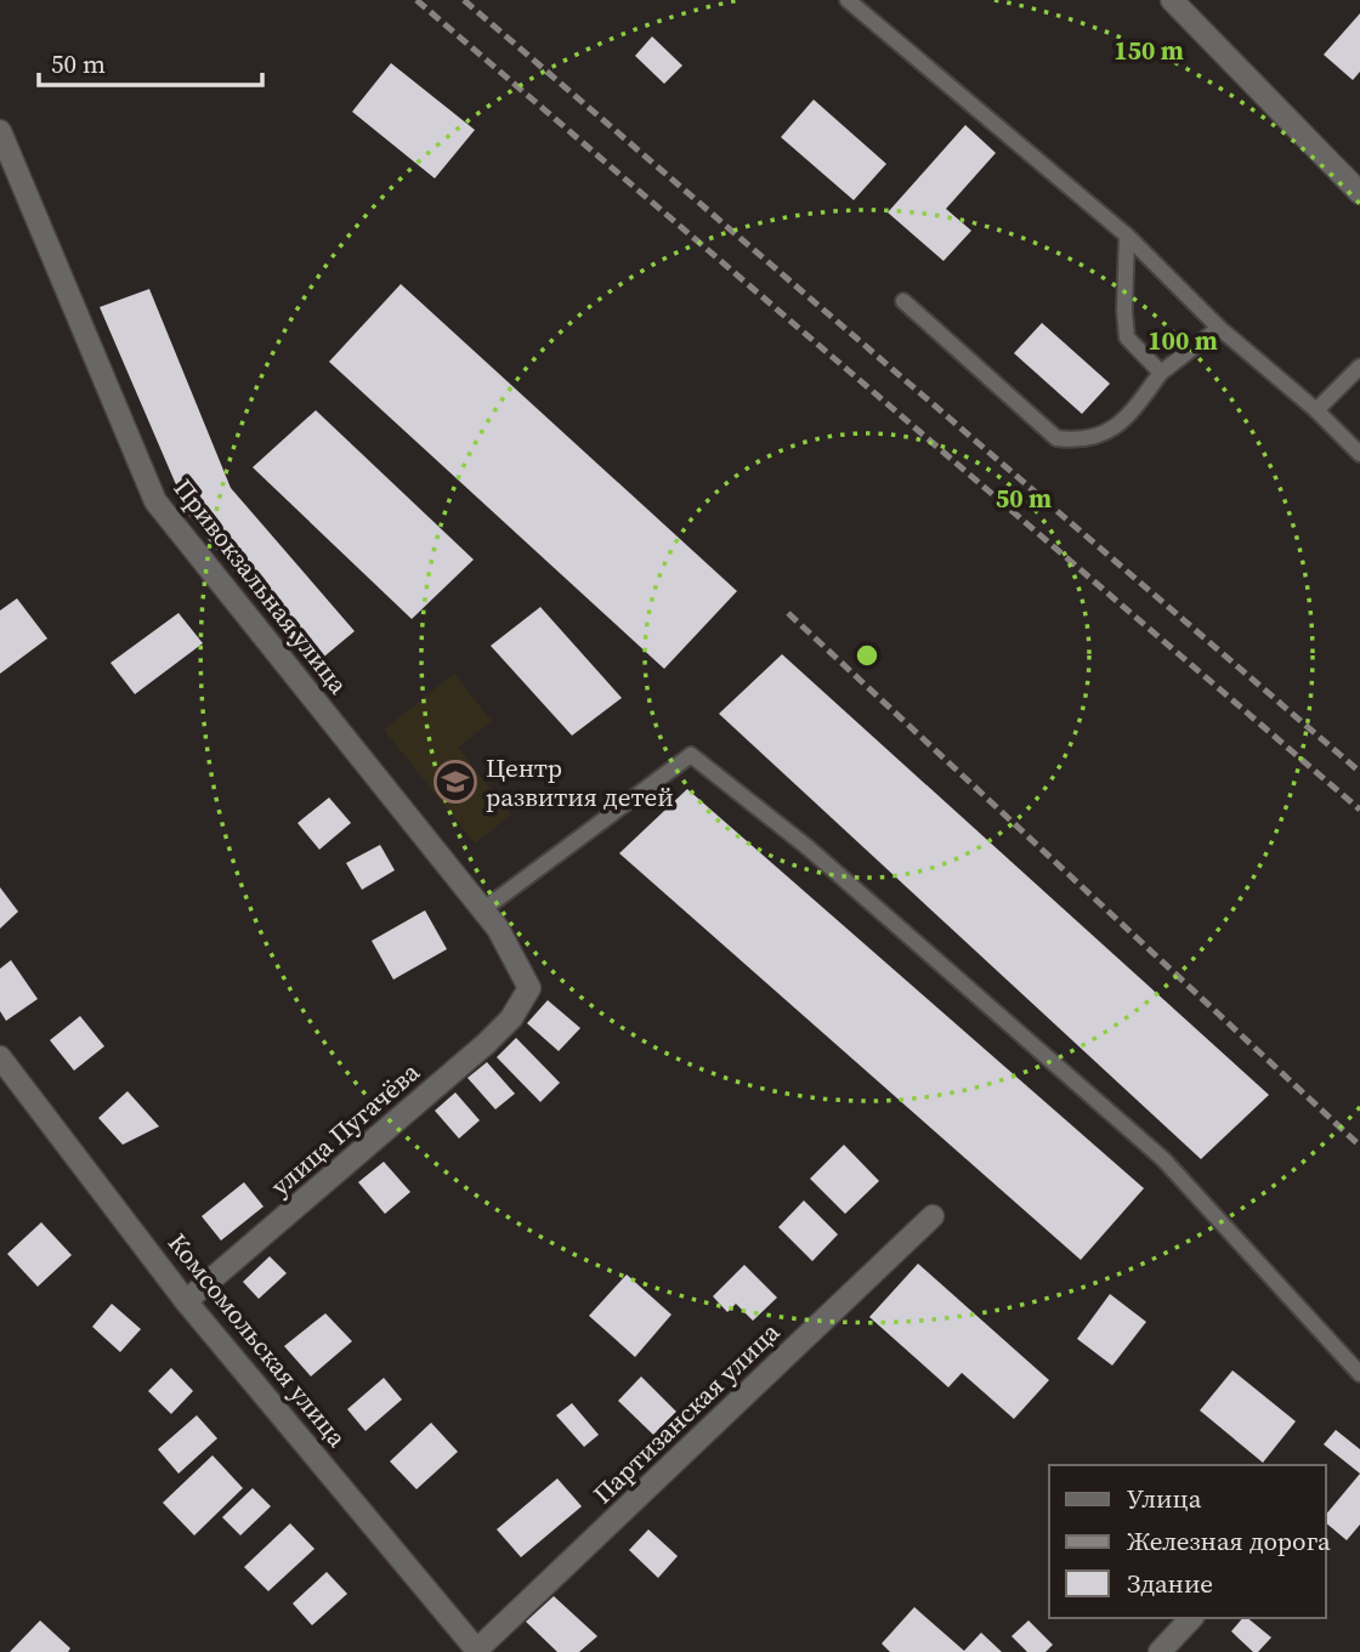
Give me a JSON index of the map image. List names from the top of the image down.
{
  "streets": {
    "street": [
      "Привокзальная улица",
      "улица Пугачёва",
      "Комсомольская улица",
      "Партизанская улица"
    ]
  },
  "crossings": [
    ["Привокзальная улица", "улица Пугачёва"],
    ["улица Пугачёва", "Комсомольская улица"],
    ["Комсомольская улица", "Партизанская улица"]
  ],
  "places": {
    "school or university": ["Центр развития детей"]
  },
  "legend": ["Улица", "Железная дорога", "Здание"],
  "scale_bar": "50 m",
  "rings": ["150 m", "100 m", "50 m"]
}
